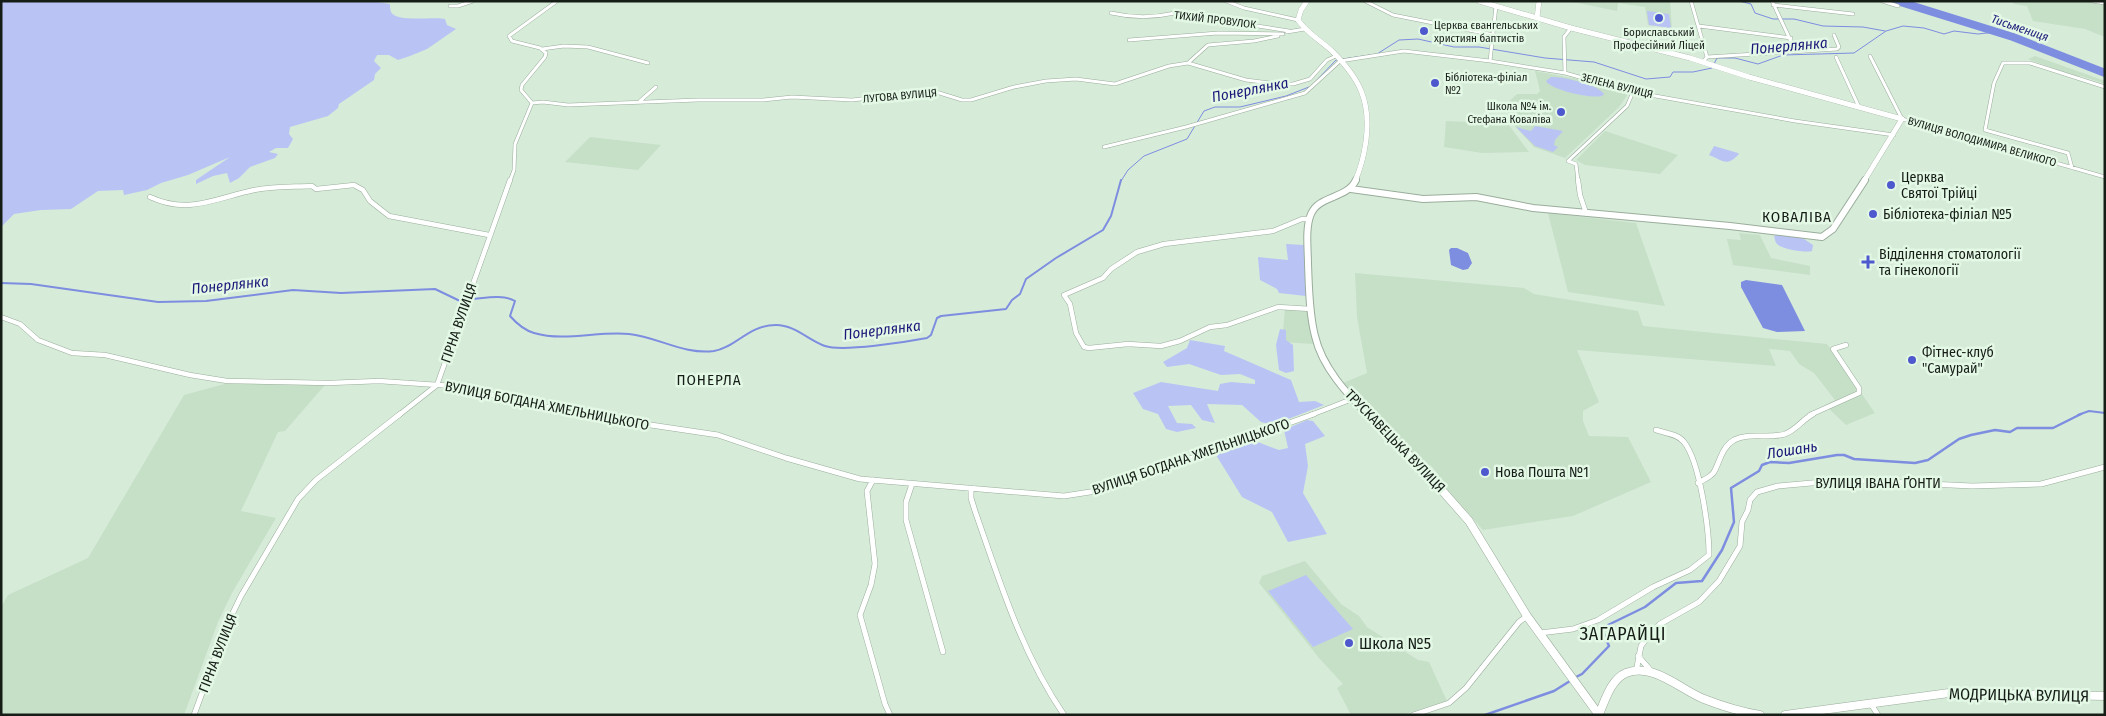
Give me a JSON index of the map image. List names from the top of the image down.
{
  "streets": {
    "street": [
      "ТИХИЙ ПРОВУЛОК",
      "ЗЕЛЕНА ВУЛИЦЯ",
      "ЛУГОВА ВУЛИЦЯ",
      "ВУЛИЦЯ ВОЛОДИМИРА ВЕЛИКОГО",
      "ГІРНА ВУЛИЦЯ",
      "ВУЛИЦЯ БОГДАНА ХМЕЛЬНИЦЬКОГО",
      "ТРУСКАВЕЦЬКА ВУЛИЦЯ",
      "ВУЛИЦЯ ІВАНА ҐОНТИ",
      "МОДРИЦЬКА ВУЛИЦЯ"
    ]
  },
  "crossings": [
    ["ЗЕЛЕНА ВУЛИЦЯ", "ЛУГОВА ВУЛИЦЯ"],
    ["ЛУГОВА ВУЛИЦЯ", "ГІРНА ВУЛИЦЯ"],
    ["ГІРНА ВУЛИЦЯ", "ВУЛИЦЯ БОГДАНА ХМЕЛЬНИЦЬКОГО"],
    ["ВУЛИЦЯ БОГДАНА ХМЕЛЬНИЦЬКОГО", "ТРУСКАВЕЦЬКА ВУЛИЦЯ"]
  ],
  "districts": ["КОВАЛІВА", "ПОНЕРЛА", "ЗАГАРАЙЦІ"],
  "water": ["Тисьмениця", "Понерлянка", "Лошань"],
  "places": {
    "other": [
      "Бориславський Професійний Ліцей",
      "Церква євангельських християн баптистів",
      "Бібліотека-філіал №2",
      "Школа №4 ім. Стефана Коваліва",
      "Церква Святої Трійці",
      "Бібліотека-філіал №5",
      "Фітнес-клуб \"Самурай\"",
      "Нова Пошта №1",
      "Школа №5"
    ],
    "health": ["Відділення стоматології та гінекології"]
  }
}
